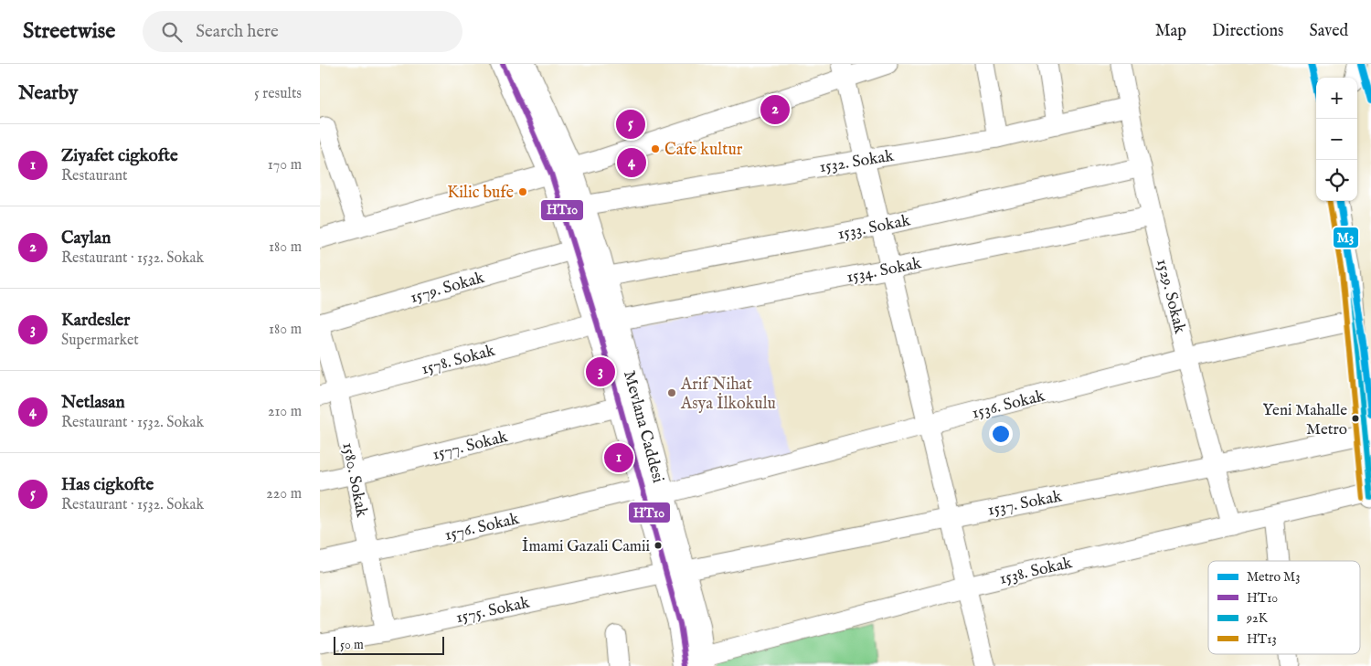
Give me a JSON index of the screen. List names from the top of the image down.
{
  "streets": {
    "main road": ["Mevlana Caddesi"],
    "street": [
      "1532. Sokak",
      "1533. Sokak",
      "1534. Sokak",
      "1579. Sokak",
      "1529. Sokak",
      "1578. Sokak",
      "1536. Sokak",
      "1577. Sokak",
      "1580. Sokak",
      "1537. Sokak",
      "1576. Sokak",
      "1538. Sokak",
      "1575. Sokak"
    ]
  },
  "crossings": [
    ["1532. Sokak", "1529. Sokak"],
    ["1532. Sokak", "Mevlana Caddesi"],
    ["1533. Sokak", "1529. Sokak"],
    ["1533. Sokak", "Mevlana Caddesi"],
    ["1534. Sokak", "1529. Sokak"],
    ["1534. Sokak", "1578. Sokak"],
    ["1534. Sokak", "Mevlana Caddesi"],
    ["1579. Sokak", "Mevlana Caddesi"],
    ["1529. Sokak", "1536. Sokak"],
    ["1529. Sokak", "1537. Sokak"],
    ["1529. Sokak", "1538. Sokak"],
    ["1578. Sokak", "Mevlana Caddesi"],
    ["1578. Sokak", "1580. Sokak"],
    ["1536. Sokak", "Mevlana Caddesi"],
    ["1536. Sokak", "1576. Sokak"],
    ["Mevlana Caddesi", "1577. Sokak"],
    ["Mevlana Caddesi", "1537. Sokak"],
    ["Mevlana Caddesi", "1576. Sokak"],
    ["Mevlana Caddesi", "1538. Sokak"],
    ["Mevlana Caddesi", "1575. Sokak"],
    ["1577. Sokak", "1580. Sokak"],
    ["1580. Sokak", "1576. Sokak"],
    ["1580. Sokak", "1575. Sokak"],
    ["1537. Sokak", "1575. Sokak"]
  ],
  "places": [
    "Cafe kultur",
    "Kilic bufe",
    "Arif Nihat Asya İlkokulu",
    "Yeni Mahalle Metro",
    "İmami Gazali Camii"
  ],
  "lines": [
    "metro line M3",
    "transit line HT10",
    "transit line 92K",
    "transit line HT13"
  ],
  "legend": [
    "Metro M3",
    "HT10",
    "92K",
    "HT13"
  ],
  "scale_bar": "50 m",
  "page": {
    "header": "Streetwise",
    "search": "Search here",
    "nav": ["Map", "Directions", "Saved"],
    "heading": ["Nearby", "5 results"],
    "map_buttons": ["+", "−"],
    "pins": [
      "2",
      "5",
      "4",
      "3",
      "1"
    ],
    "list": [
      {
        "mark": "1",
        "name": "Ziyafet cigkofte",
        "note": "Restaurant",
        "value": "170 m"
      },
      {
        "mark": "2",
        "name": "Caylan",
        "note": "Restaurant · 1532. Sokak",
        "value": "180 m"
      },
      {
        "mark": "3",
        "name": "Kardesler",
        "note": "Supermarket",
        "value": "180 m"
      },
      {
        "mark": "4",
        "name": "Netlasan",
        "note": "Restaurant · 1532. Sokak",
        "value": "210 m"
      },
      {
        "mark": "5",
        "name": "Has cigkofte",
        "note": "Restaurant · 1532. Sokak",
        "value": "220 m"
      }
    ],
    "scale": "50 m"
  }
}
